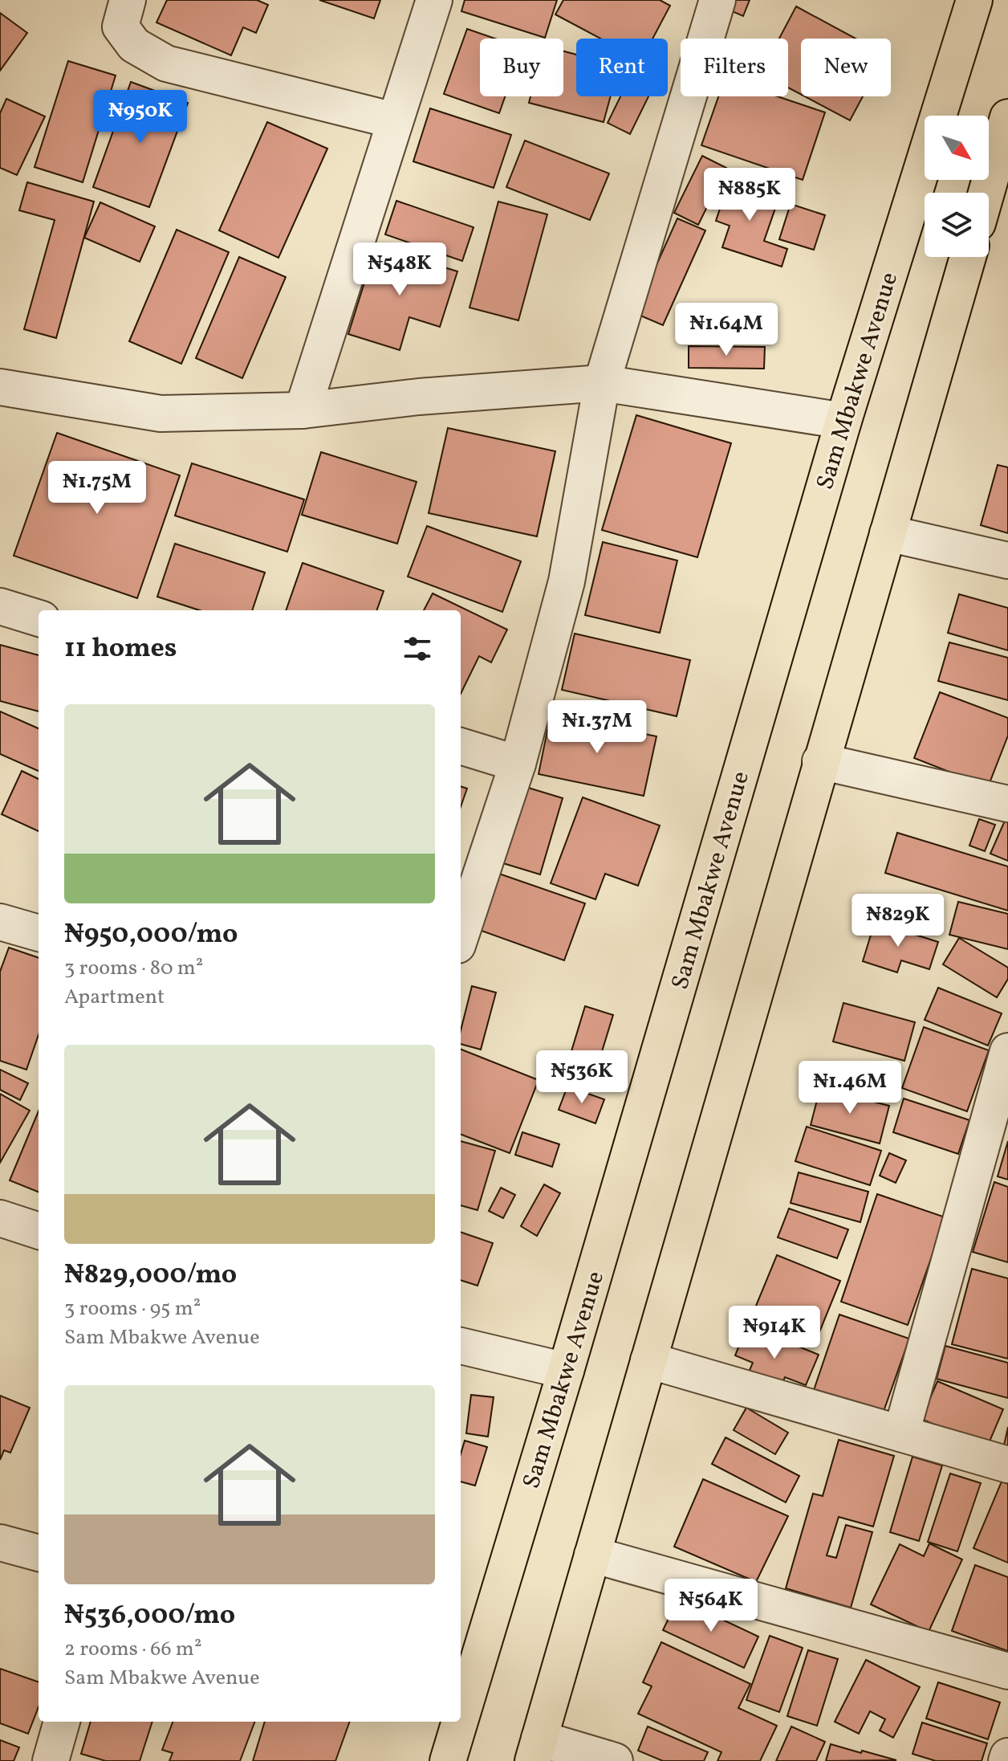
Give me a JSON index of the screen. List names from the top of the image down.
{
  "streets": {
    "main road": ["Sam Mbakwe Avenue"]
  },
  "north": "bottom right",
  "page": {
    "chip": [
      "Buy",
      "Rent",
      "Filters",
      "New"
    ],
    "price": [
      "₦950K",
      "₦885K",
      "₦548K",
      "₦1.64M",
      "₦1.75M",
      "₦1.37M",
      "₦829K",
      "₦536K",
      "₦1.46M",
      "₦914K",
      "₦564K"
    ],
    "heading": "11 homes",
    "list": [
      {
        "name": "₦950,000/mo",
        "note": "3 rooms · 80 m² · Apartment"
      },
      {
        "name": "₦829,000/mo",
        "note": "3 rooms · 95 m² · Sam Mbakwe Avenue"
      },
      {
        "name": "₦536,000/mo",
        "note": "2 rooms · 66 m² · Sam Mbakwe Avenue"
      }
    ]
  }
}
